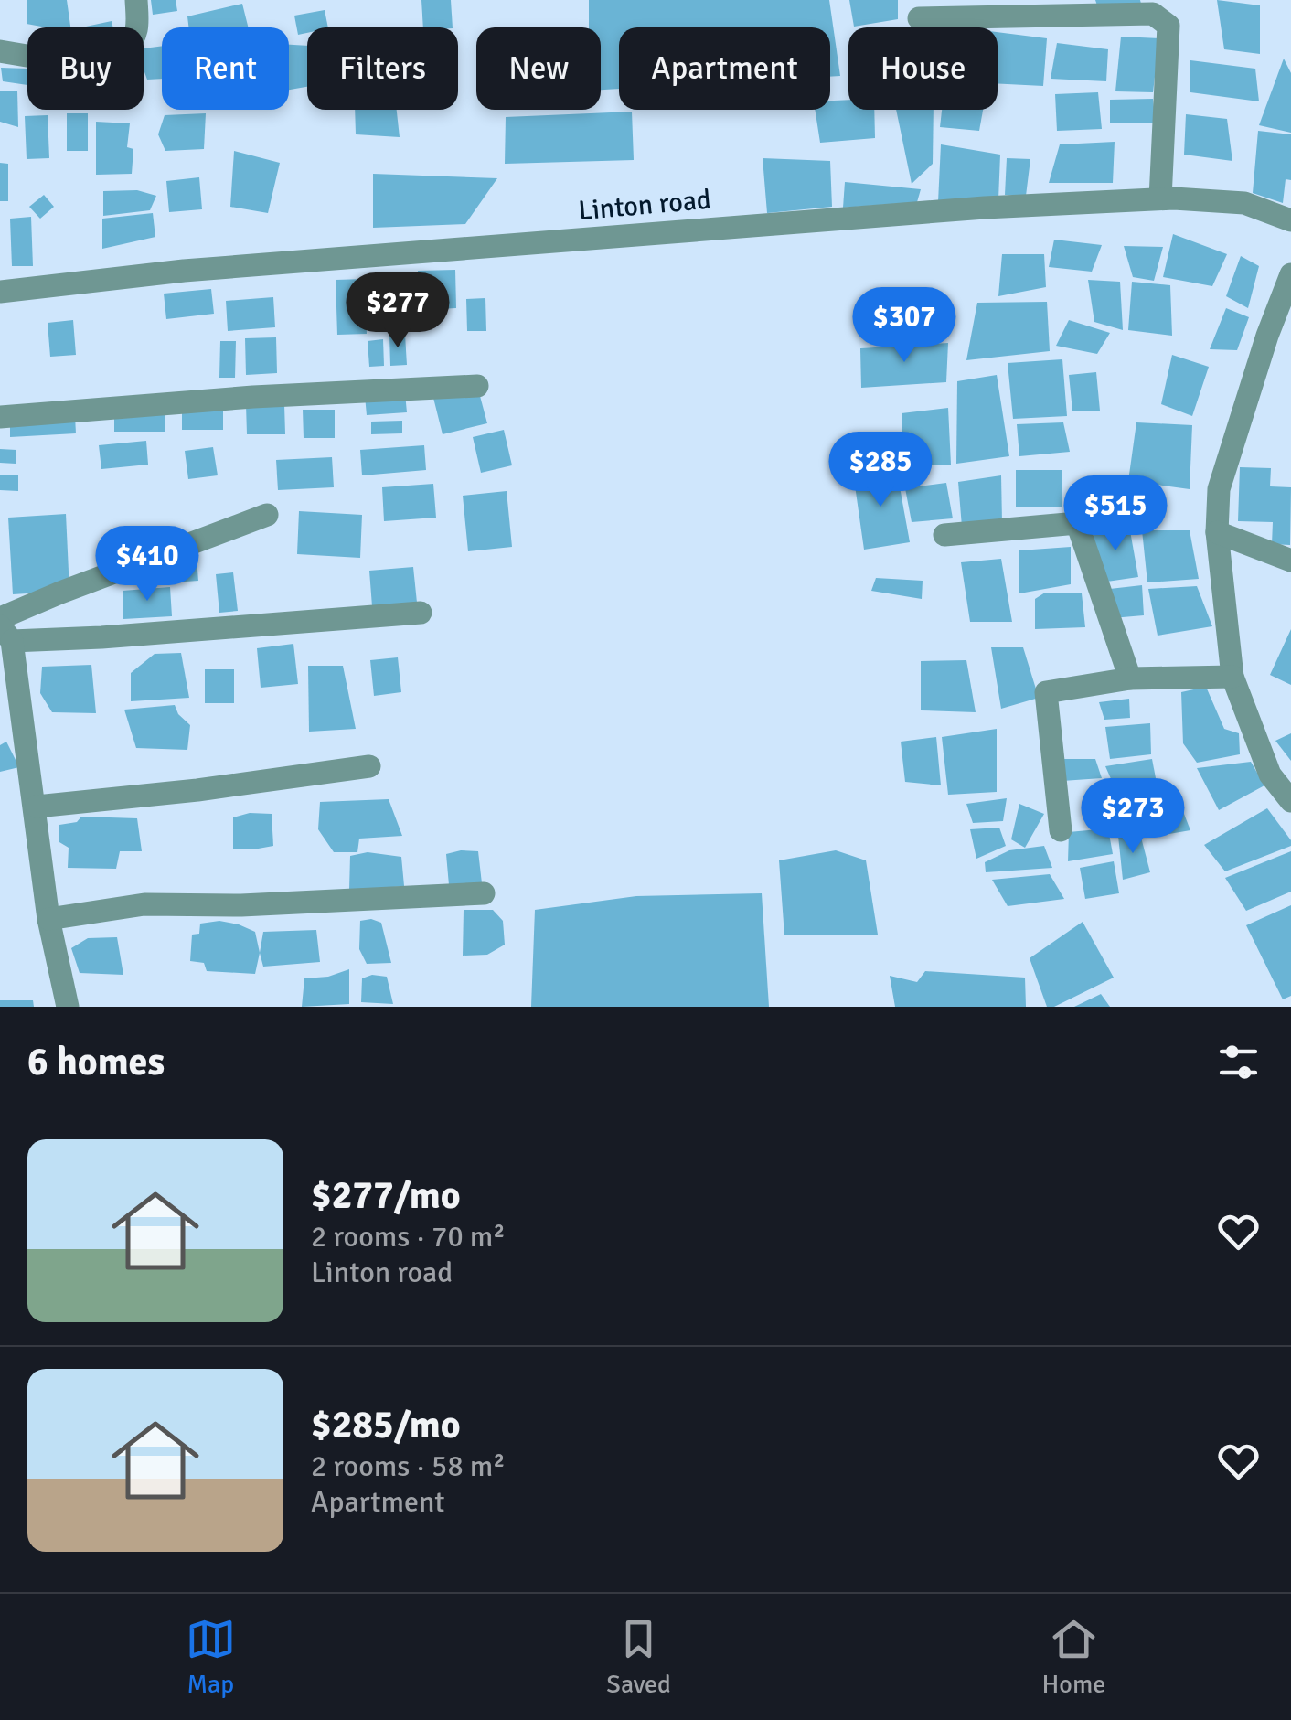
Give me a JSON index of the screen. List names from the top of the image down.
{
  "streets": {
    "street": ["Linton road"]
  },
  "page": {
    "chip": [
      "Buy",
      "Rent",
      "Filters",
      "New",
      "Apartment",
      "House"
    ],
    "price": [
      "$277",
      "$307",
      "$285",
      "$515",
      "$410",
      "$273"
    ],
    "heading": "6 homes",
    "list": [
      {
        "name": "$277/mo",
        "note": "2 rooms · 70 m² · Linton road"
      },
      {
        "name": "$285/mo",
        "note": "2 rooms · 58 m² · Apartment"
      }
    ],
    "tabs": ["Map", "Saved", "Home"]
  }
}
